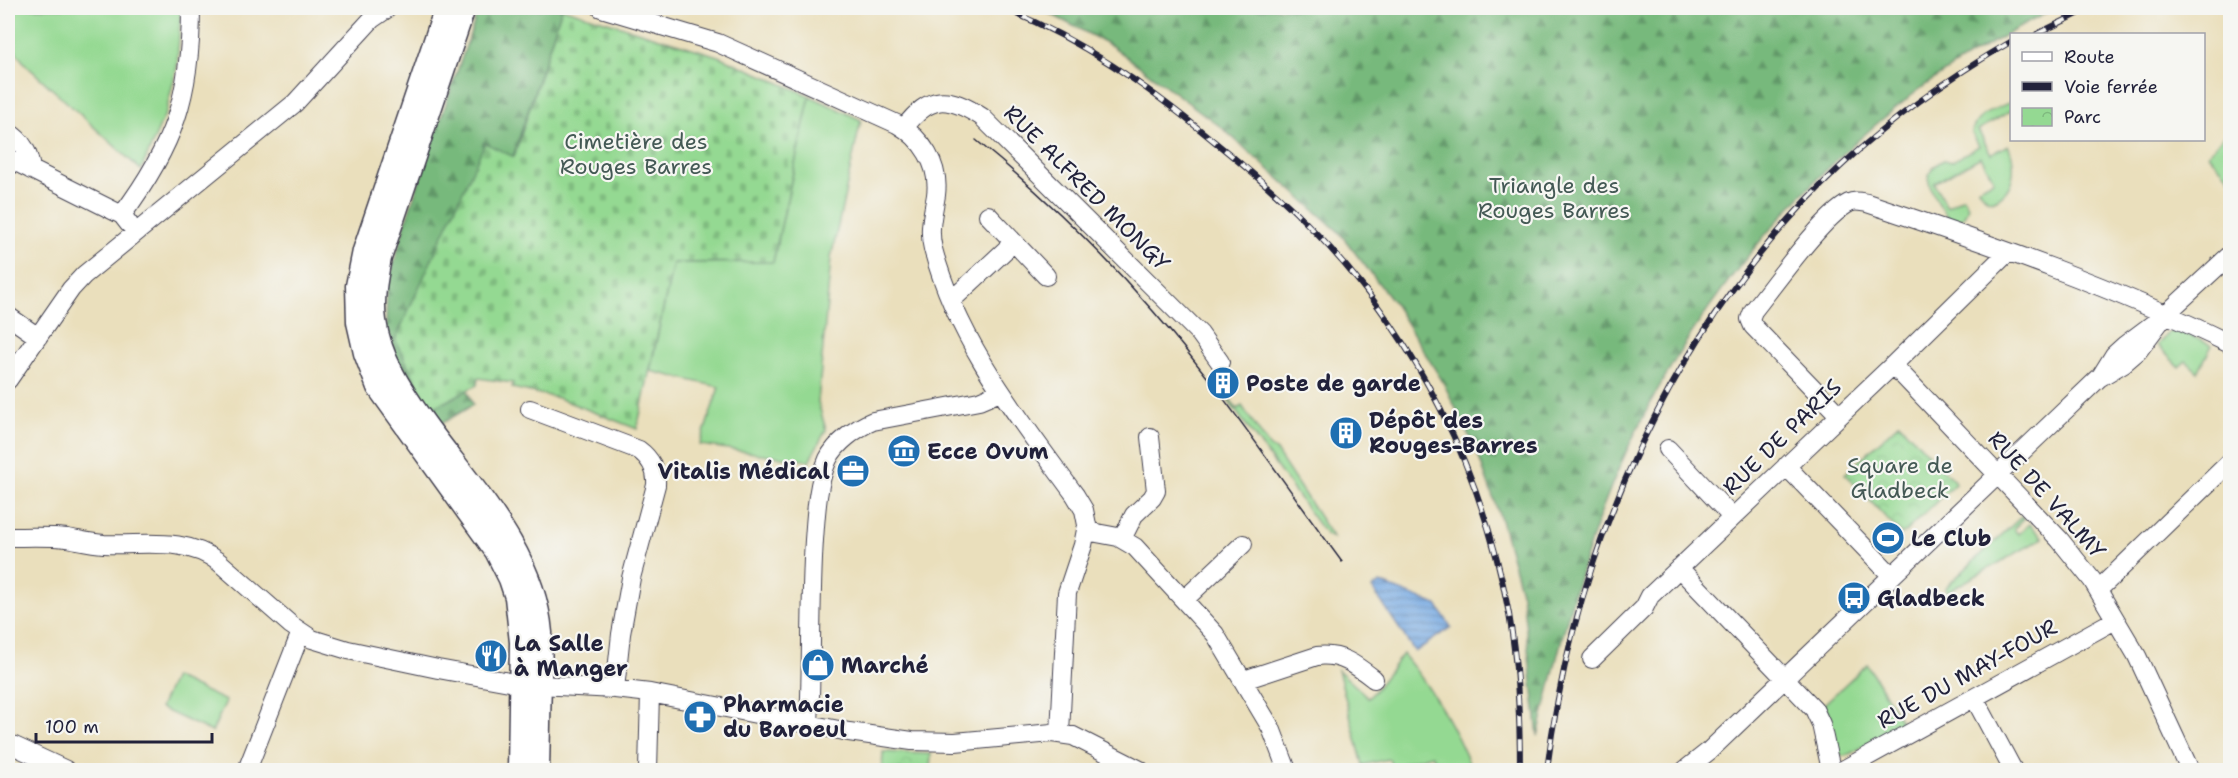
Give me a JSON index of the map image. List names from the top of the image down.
{
  "streets": {
    "street": [
      "RUE ALFRED MONGY",
      "RUE DE PARIS",
      "RUE DE VALMY",
      "RUE DU MAY-FOUR"
    ]
  },
  "crossings": [
    ["RUE DE PARIS", "RUE DE VALMY"],
    ["RUE DE VALMY", "RUE DU MAY-FOUR"]
  ],
  "parks": ["Cimetière des Rouges Barres", "Triangle des Rouges Barres", "Square de Gladbeck"],
  "places": {
    "building": ["Poste de garde", "Dépôt des Rouges-Barres"],
    "museum": ["Ecce Ovum"],
    "office": ["Vitalis Médical"],
    "sports": ["Le Club"],
    "bus stop": ["Gladbeck"],
    "restaurant": ["La Salle à Manger"],
    "shop": ["Marché"],
    "pharmacy": ["Pharmacie du Baroeul"]
  },
  "legend": ["Route", "Voie ferrée", "Parc"],
  "scale_bar": "100 m"
}
